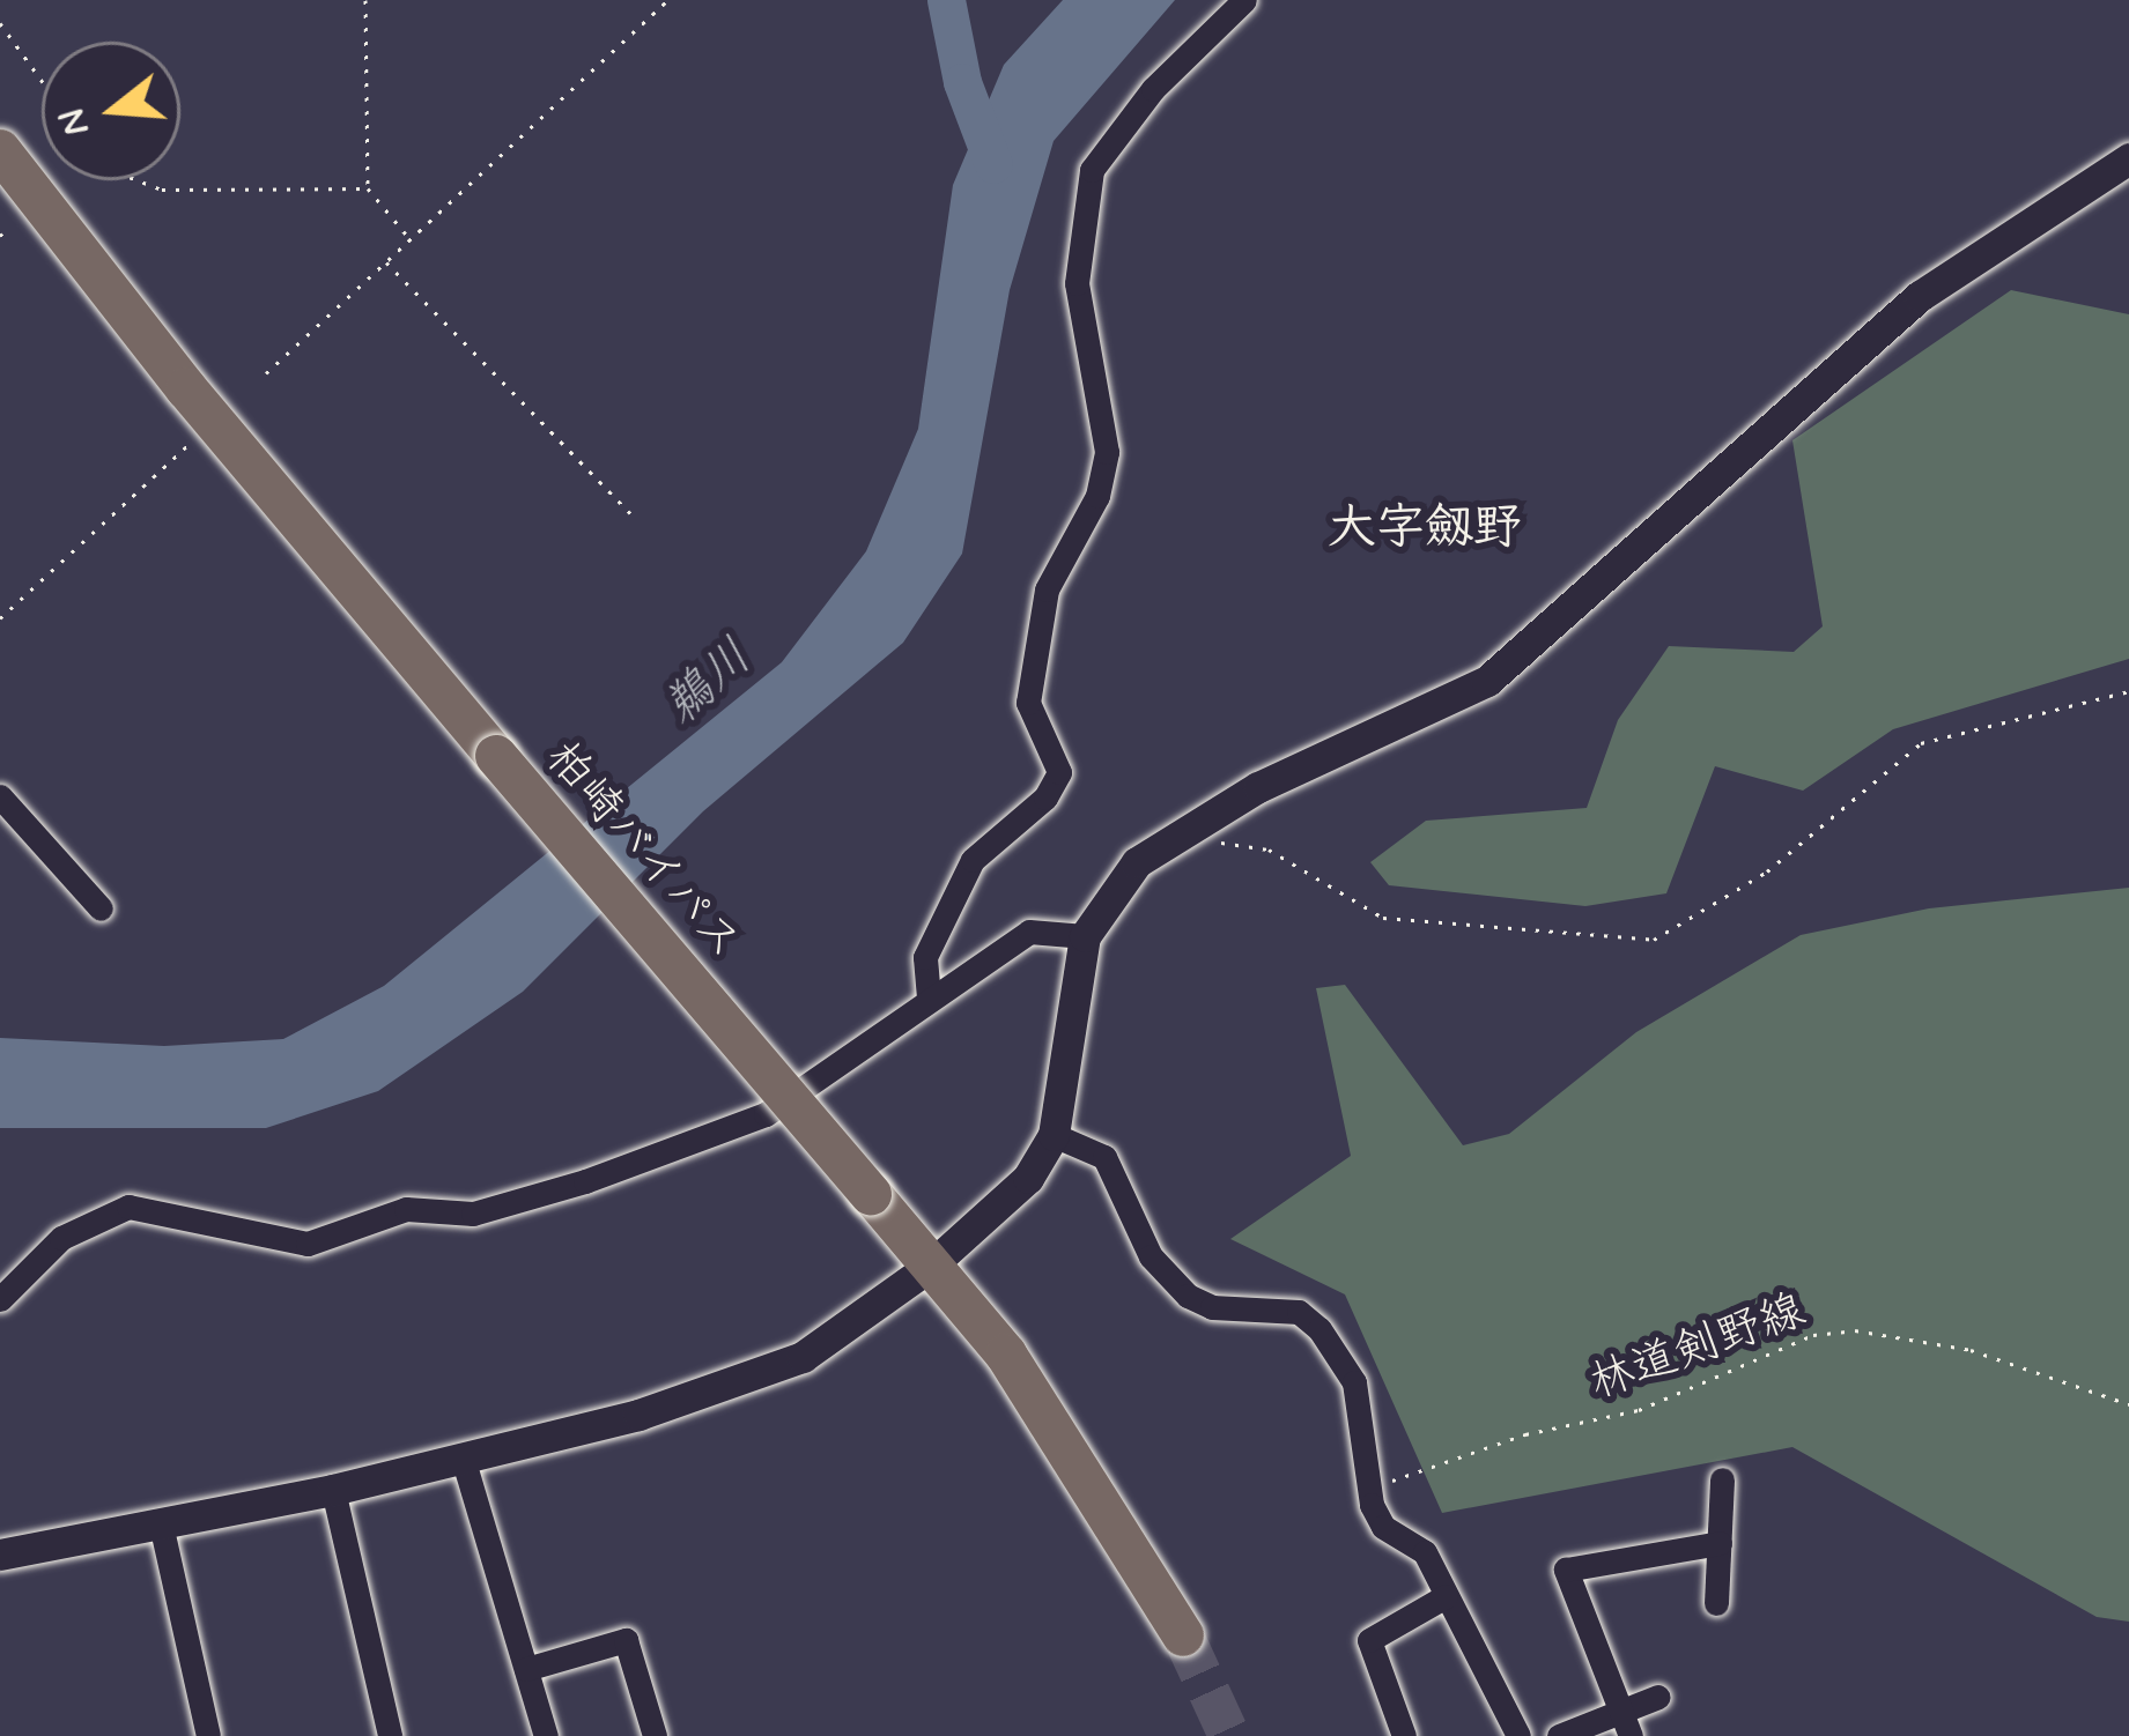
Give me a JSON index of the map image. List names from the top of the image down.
{
  "streets": {
    "highway": ["柏崎バイパス"],
    "path": ["林道剣野線"]
  },
  "districts": ["大字劔野"],
  "water": ["鵜川"],
  "north": "left"
}
